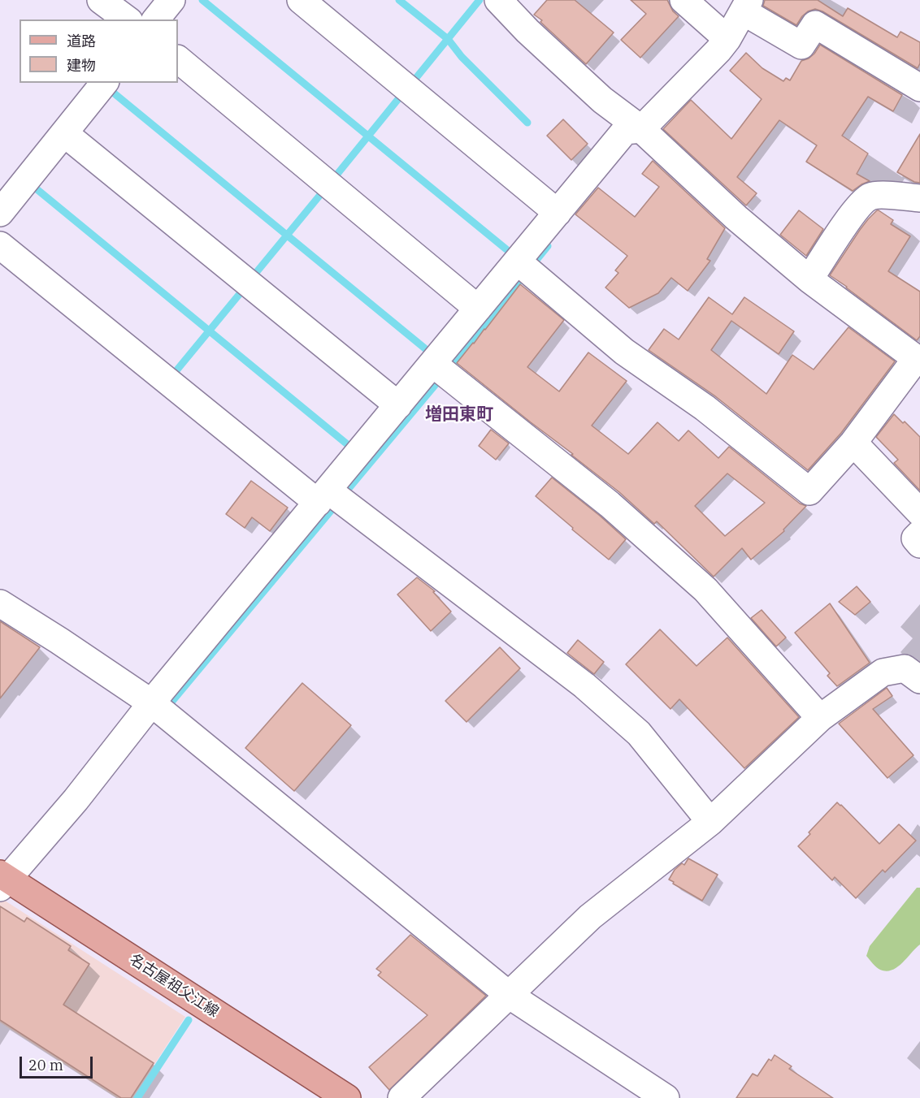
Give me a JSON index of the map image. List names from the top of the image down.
{
  "streets": {
    "main road": ["名古屋祖父江線"]
  },
  "districts": ["増田東町"],
  "legend": ["道路", "建物"],
  "scale_bar": "20 m"
}
